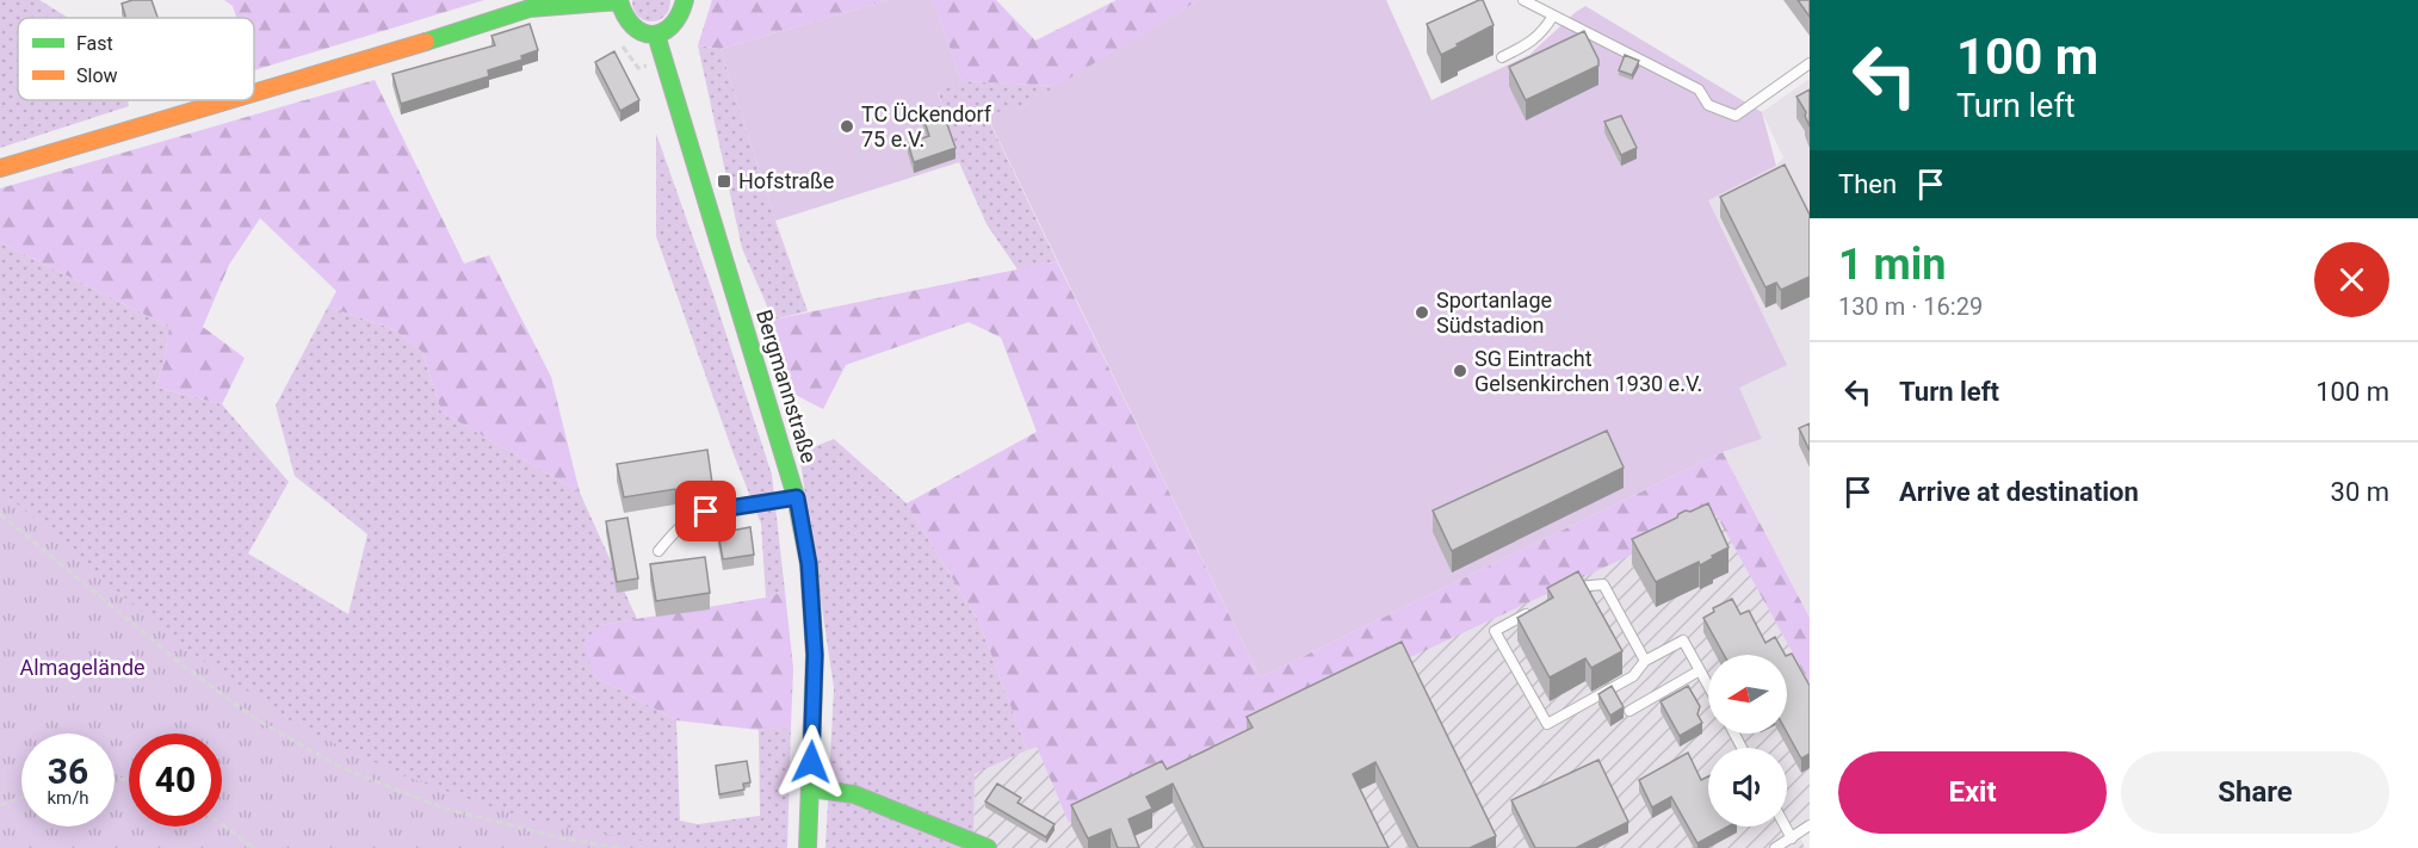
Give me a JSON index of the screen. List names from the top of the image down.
{
  "streets": {
    "street": ["Bergmannstraße"]
  },
  "parks": ["Almagelände"],
  "places": {
    "other": ["TC Ückendorf 75 e.V.", "Sportanlage Südstadion", "SG Eintracht Gelsenkirchen 1930 e.V."],
    "transit": ["Hofstraße"]
  },
  "legend": ["Fast", "Slow"],
  "north": "left",
  "page": {
    "turn": ["100 m", "Turn left"],
    "then": "Then",
    "heading": ["1 min", "130 m · 16:29"],
    "list": [
      {
        "name": "Turn left",
        "value": "100 m"
      },
      {
        "name": "Arrive at destination",
        "value": "30 m"
      }
    ],
    "speed": "36 km/h",
    "limit": "40",
    "buttons": ["Exit", "Share"]
  }
}
